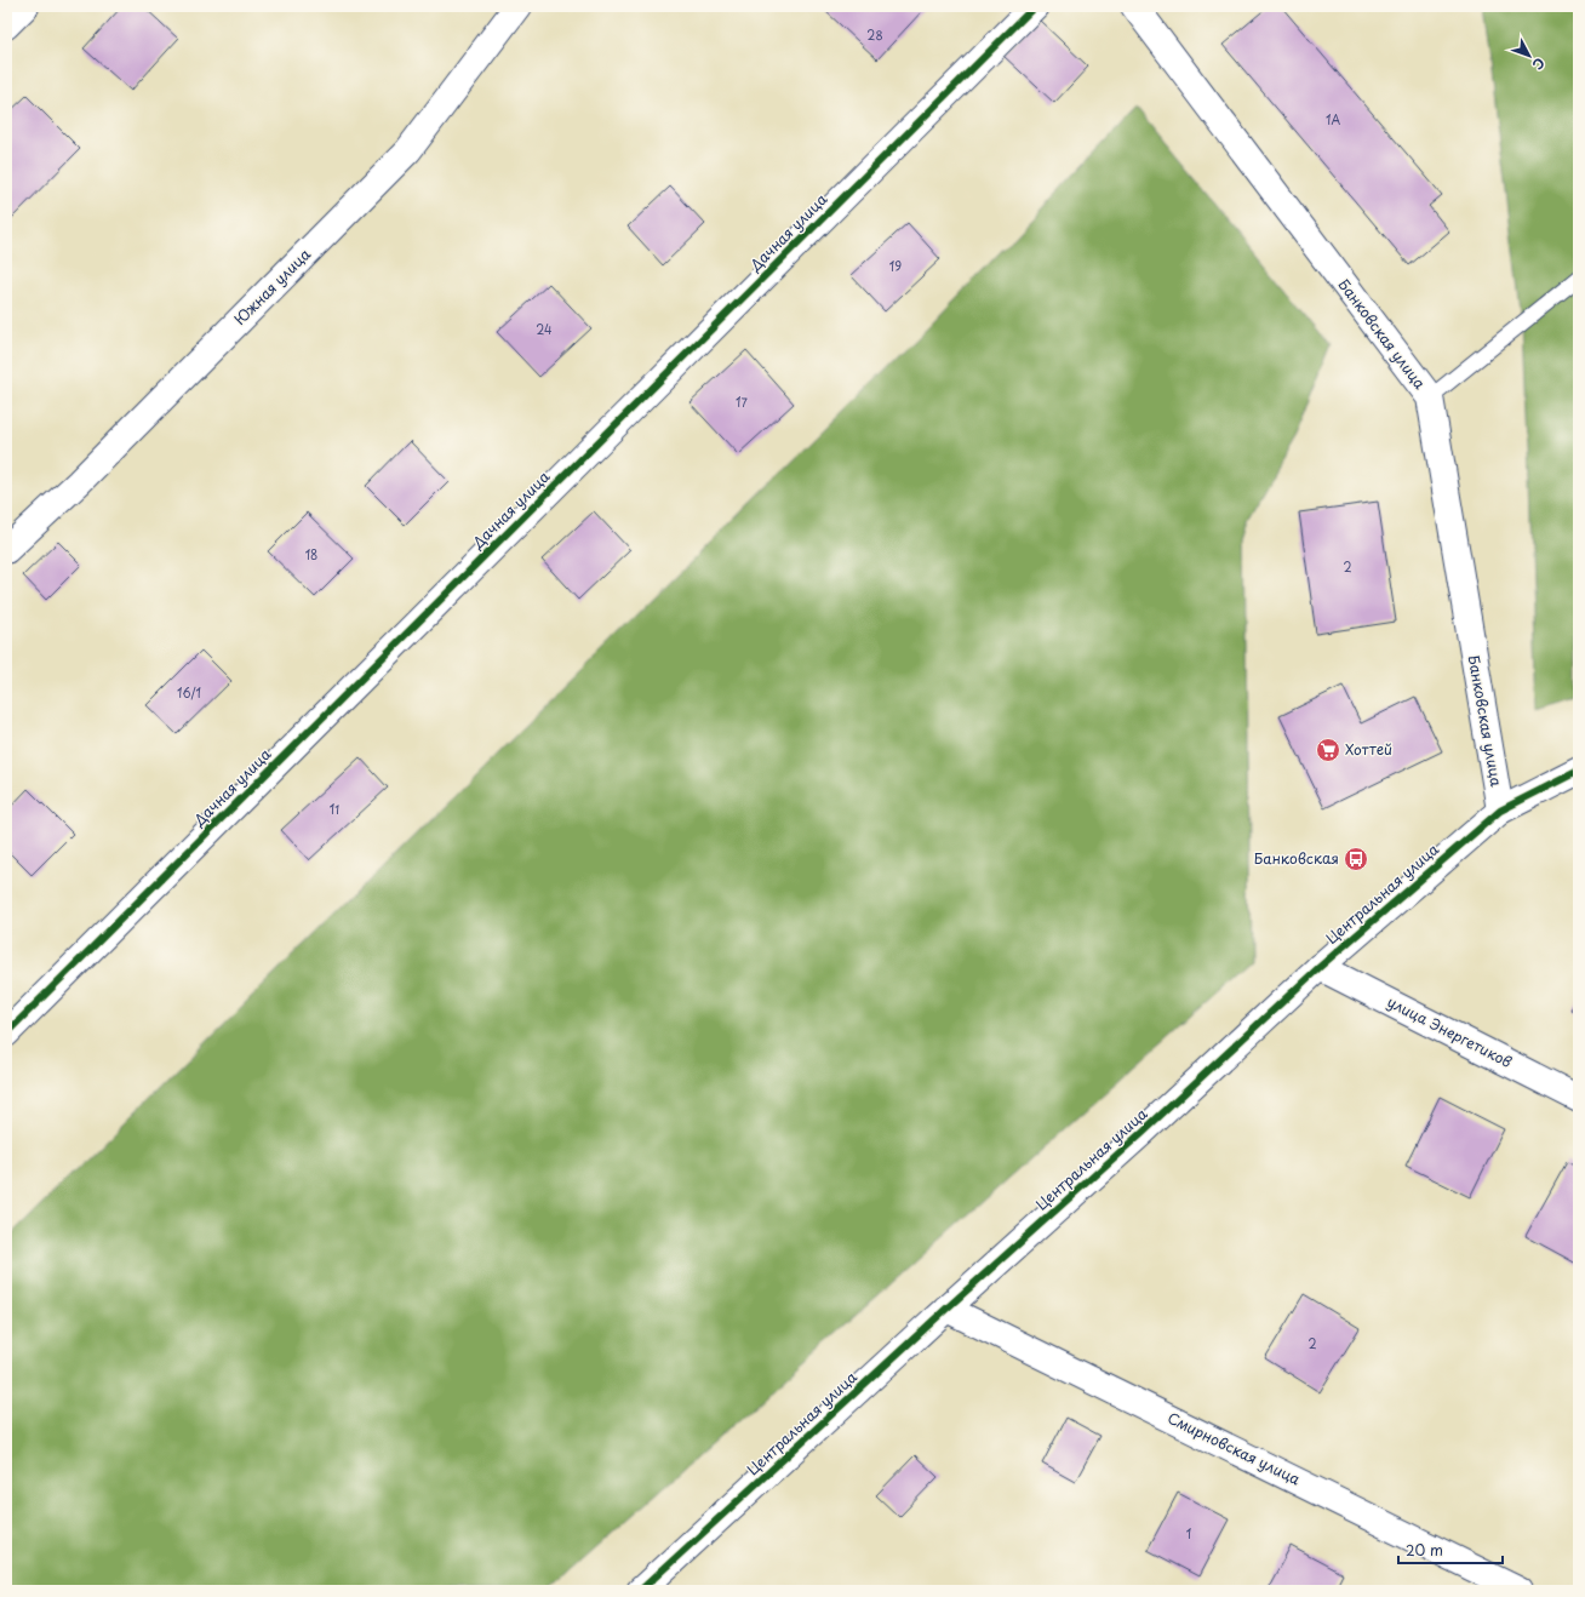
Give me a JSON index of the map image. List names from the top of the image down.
{
  "streets": {
    "street": [
      "Дачная улица",
      "Южная улица",
      "Банковская улица",
      "Центральная улица",
      "улица Энергетиков",
      "Смирновская улица"
    ]
  },
  "crossings": [
    ["Банковская улица", "Центральная улица"],
    ["Центральная улица", "улица Энергетиков"],
    ["Центральная улица", "Смирновская улица"]
  ],
  "places": {
    "supermarket": ["Хоттей"],
    "bus stop": ["Банковская"]
  },
  "house_numbers": [
    "28",
    "1А",
    "19",
    "24",
    "17",
    "18",
    "2",
    "16/1",
    "11",
    "2",
    "1"
  ],
  "scale_bar": "20 m",
  "north": "bottom right"
}
